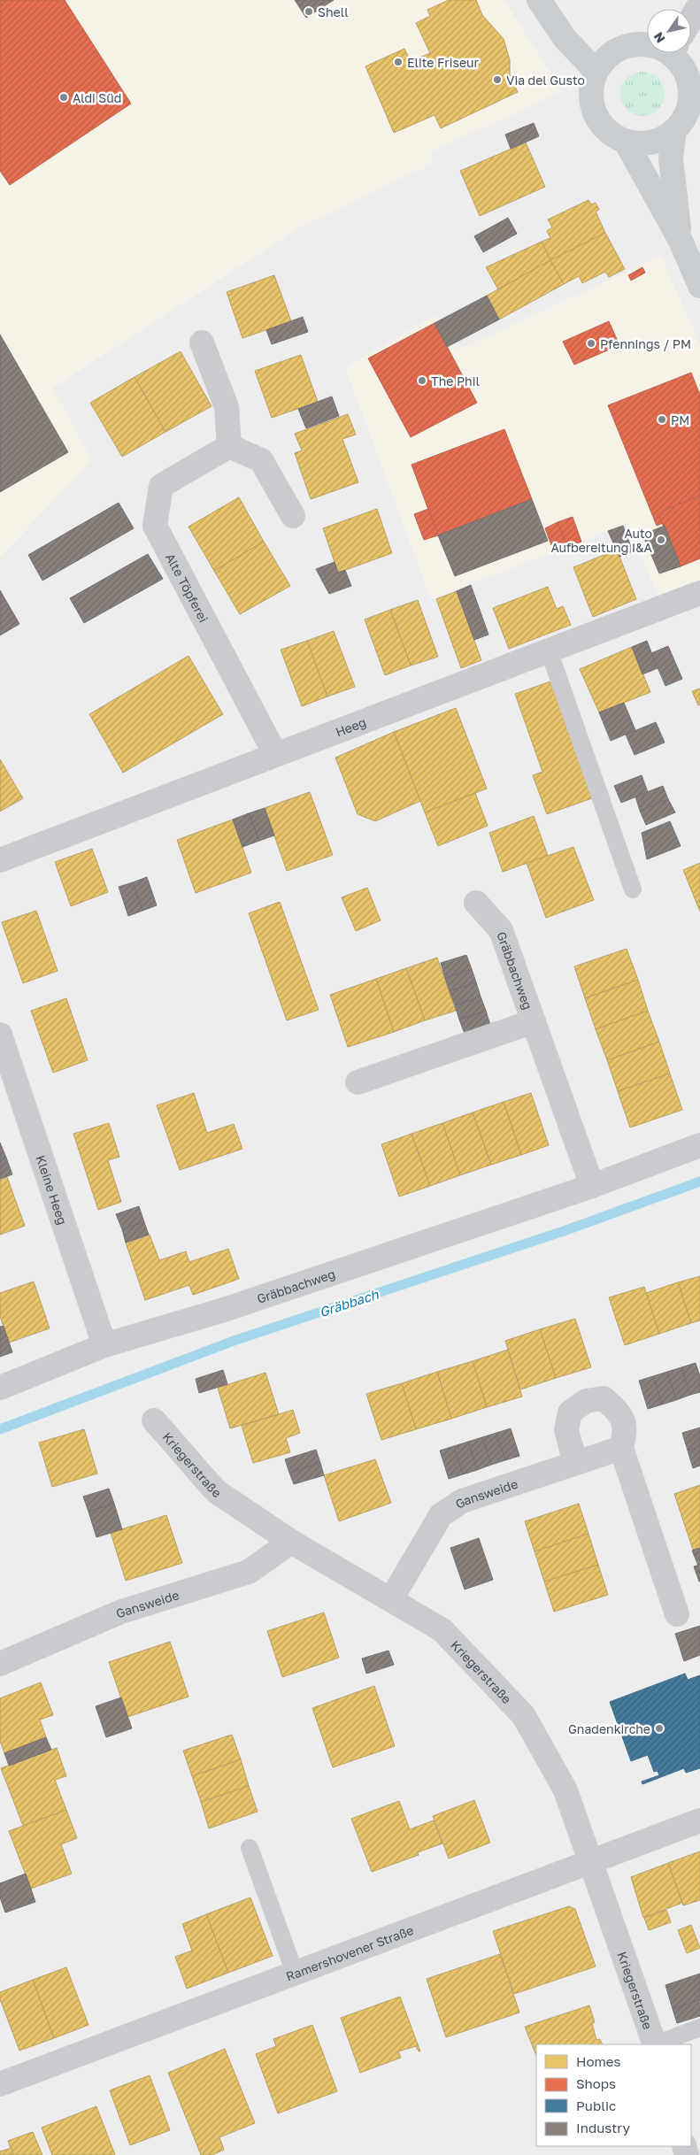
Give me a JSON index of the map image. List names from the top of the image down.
{
  "streets": {
    "street": [
      "Alte Töpferei",
      "Heeg",
      "Gräbbachweg",
      "Kleine Heeg",
      "Kriegerstraße",
      "Gansweide",
      "Ramershovener Straße"
    ]
  },
  "crossings": [
    ["Alte Töpferei", "Heeg"],
    ["Gräbbachweg", "Kleine Heeg"],
    ["Kriegerstraße", "Gansweide"],
    ["Kriegerstraße", "Ramershovener Straße"]
  ],
  "water": ["Gräbbach"],
  "places": [
    "Shell",
    "Elite Friseur",
    "Via del Gusto",
    "Aldi Süd",
    "Pfennings / PM",
    "The Phil",
    "PM",
    "Auto Aufbereitung I&A",
    "Gnadenkirche"
  ],
  "legend": [
    "Homes",
    "Shops",
    "Public",
    "Industry"
  ],
  "north": "bottom left"
}
